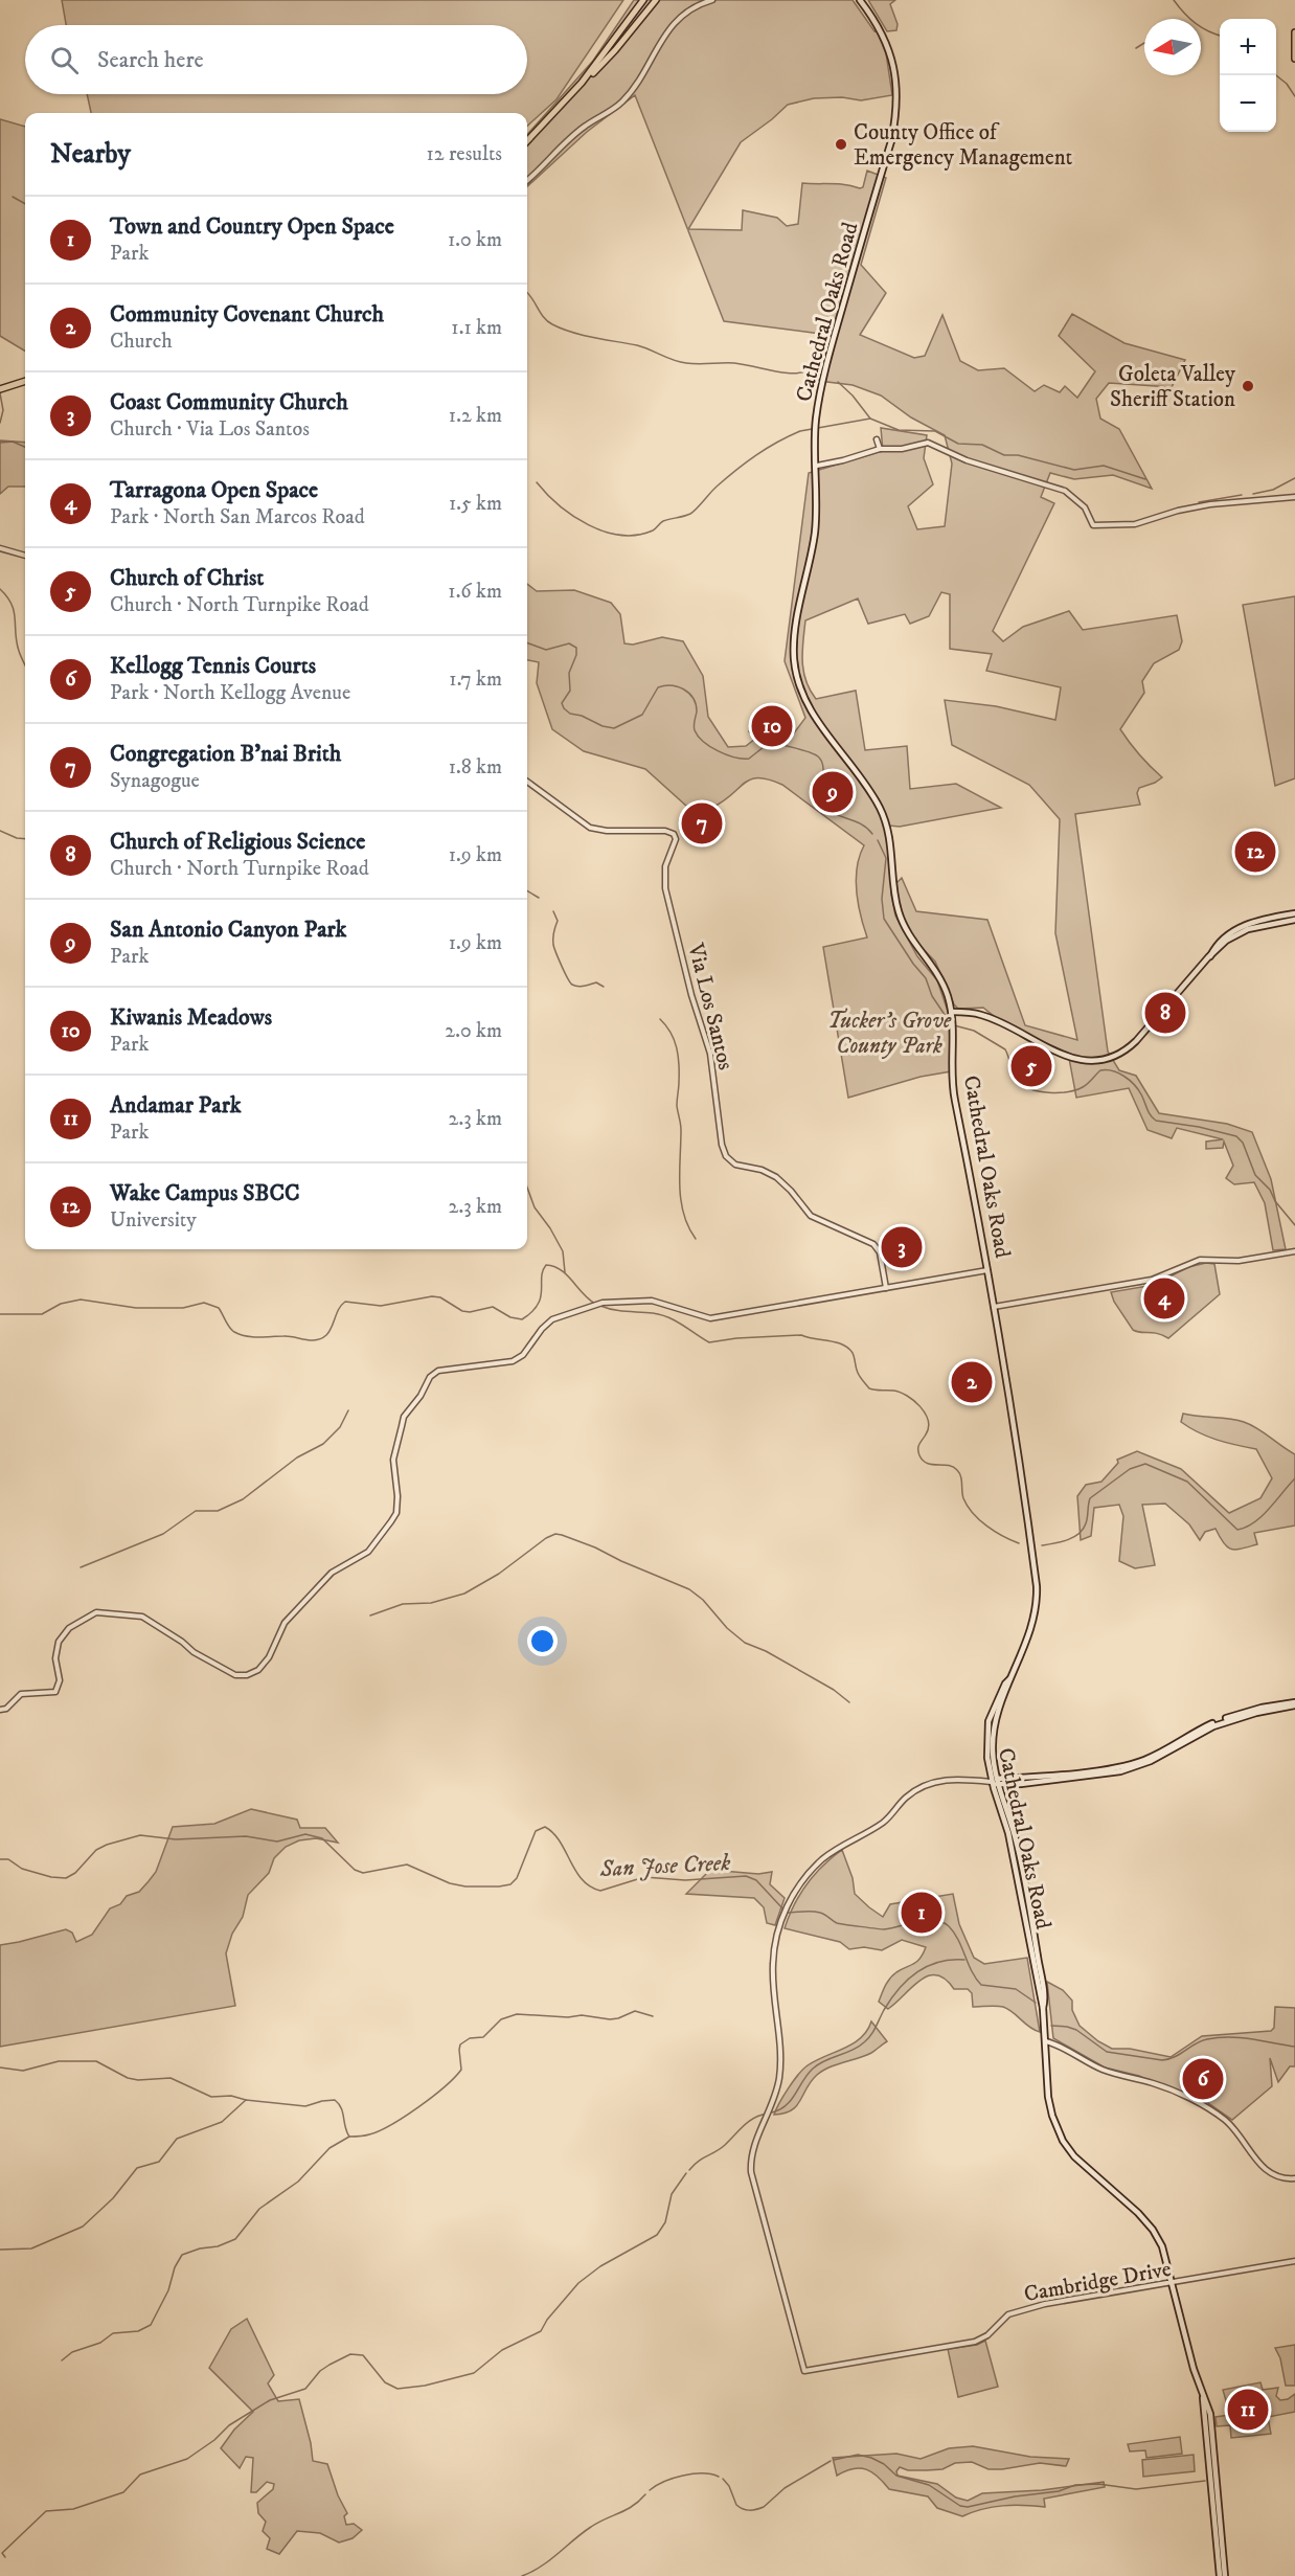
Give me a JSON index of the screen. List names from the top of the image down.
{
  "streets": {
    "main road": ["Cathedral Oaks Road"],
    "street": ["Via Los Santos", "Cambridge Drive"]
  },
  "crossings": [
    ["Cathedral Oaks Road", "Cambridge Drive"]
  ],
  "water": ["San Jose Creek"],
  "parks": ["Tucker's Grove County Park"],
  "places": ["County Office of Emergency Management", "Goleta Valley Sheriff Station"],
  "north": "left",
  "page": {
    "map_buttons": ["+", "−"],
    "search": "Search here",
    "heading": ["Nearby", "12 results"],
    "list": [
      {
        "mark": "1",
        "name": "Town and Country Open Space",
        "note": "Park",
        "value": "1.0 km"
      },
      {
        "mark": "2",
        "name": "Community Covenant Church",
        "note": "Church",
        "value": "1.1 km"
      },
      {
        "mark": "3",
        "name": "Coast Community Church",
        "note": "Church · Via Los Santos",
        "value": "1.2 km"
      },
      {
        "mark": "4",
        "name": "Tarragona Open Space",
        "note": "Park · North San Marcos Road",
        "value": "1.5 km"
      },
      {
        "mark": "5",
        "name": "Church of Christ",
        "note": "Church · North Turnpike Road",
        "value": "1.6 km"
      },
      {
        "mark": "6",
        "name": "Kellogg Tennis Courts",
        "note": "Park · North Kellogg Avenue",
        "value": "1.7 km"
      },
      {
        "mark": "7",
        "name": "Congregation B'nai Brith",
        "note": "Synagogue",
        "value": "1.8 km"
      },
      {
        "mark": "8",
        "name": "Church of Religious Science",
        "note": "Church · North Turnpike Road",
        "value": "1.9 km"
      },
      {
        "mark": "9",
        "name": "San Antonio Canyon Park",
        "note": "Park",
        "value": "1.9 km"
      },
      {
        "mark": "10",
        "name": "Kiwanis Meadows",
        "note": "Park",
        "value": "2.0 km"
      },
      {
        "mark": "11",
        "name": "Andamar Park",
        "note": "Park",
        "value": "2.3 km"
      },
      {
        "mark": "12",
        "name": "Wake Campus SBCC",
        "note": "University",
        "value": "2.3 km"
      }
    ],
    "pins": [
      "10",
      "9",
      "7",
      "12",
      "8",
      "5",
      "3",
      "4",
      "2",
      "1",
      "6",
      "11"
    ]
  }
}
